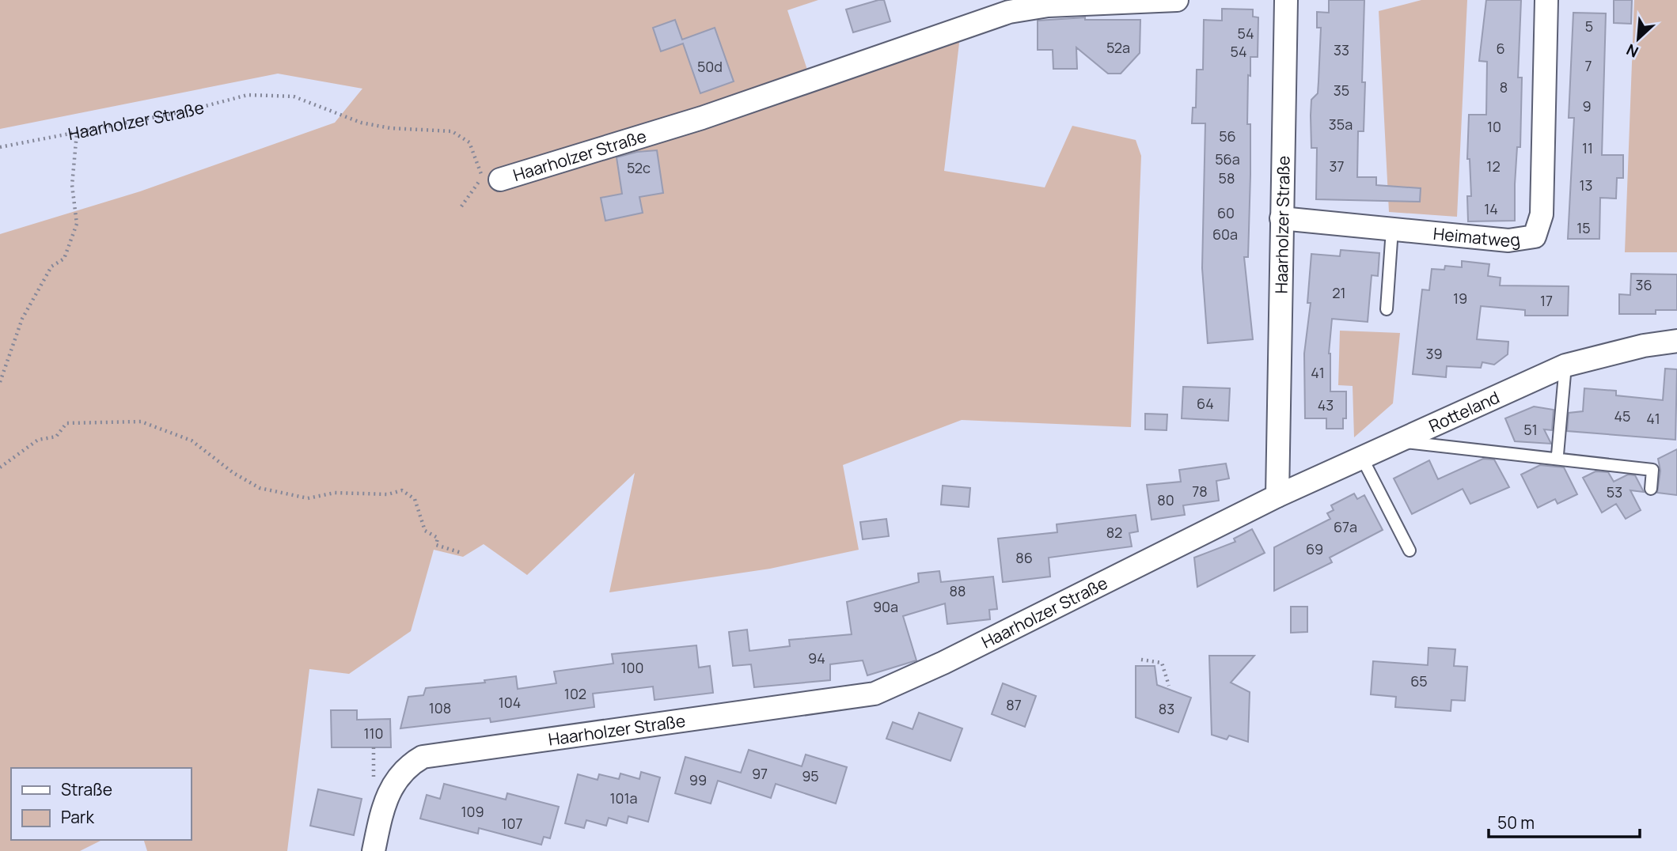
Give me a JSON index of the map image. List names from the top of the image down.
{
  "streets": {
    "street": ["Haarholzer Straße", "Heimatweg", "Rotteland"]
  },
  "crossings": [
    ["Haarholzer Straße", "Heimatweg"],
    ["Haarholzer Straße", "Rotteland"]
  ],
  "house_numbers": [
    "5",
    "54",
    "52a",
    "6",
    "33",
    "54",
    "7",
    "50d",
    "8",
    "35",
    "9",
    "35a",
    "10",
    "56",
    "11",
    "56a",
    "37",
    "12",
    "52c",
    "58",
    "13",
    "14",
    "60",
    "15",
    "60a",
    "36",
    "21",
    "19",
    "17",
    "39",
    "41",
    "64",
    "43",
    "45",
    "41",
    "51",
    "78",
    "53",
    "80",
    "67a",
    "82",
    "69",
    "86",
    "88",
    "90a",
    "94",
    "100",
    "65",
    "102",
    "104",
    "87",
    "108",
    "83",
    "110",
    "97",
    "95",
    "99",
    "101a",
    "109",
    "107"
  ],
  "legend": ["Straße", "Park"],
  "scale_bar": "50 m",
  "north": "bottom left"
}
